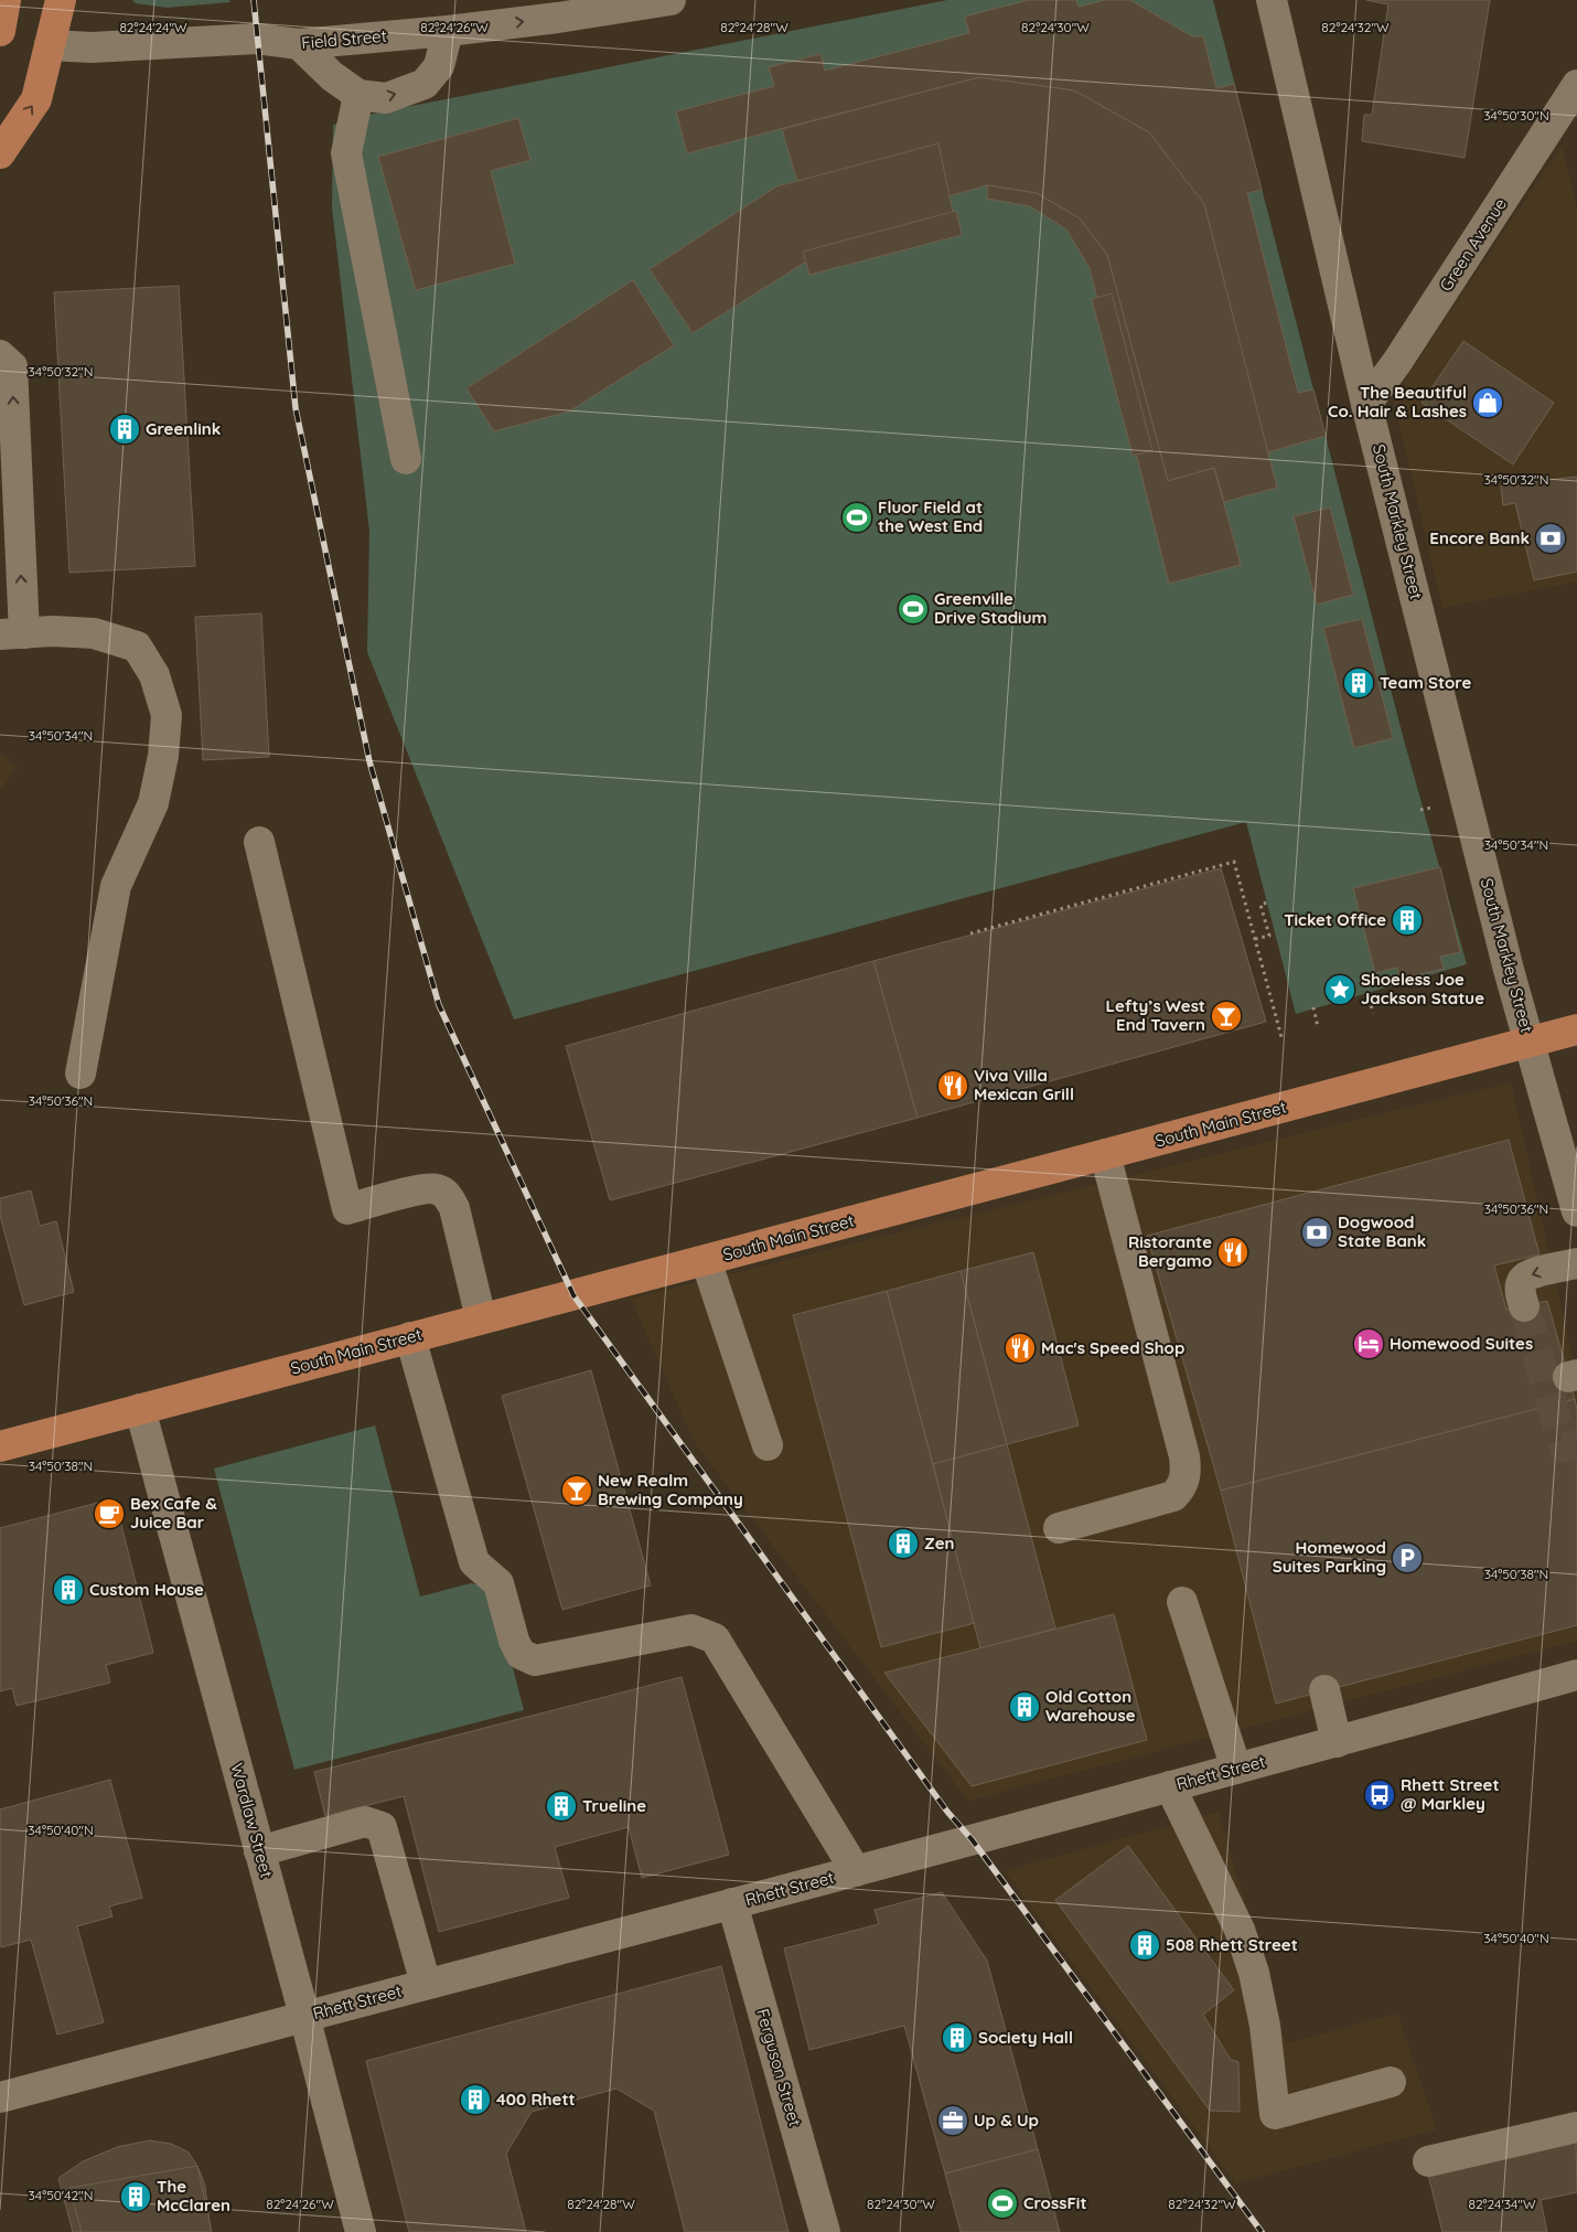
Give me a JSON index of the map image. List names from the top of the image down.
{
  "streets": {
    "main road": ["South Main Street"],
    "street": [
      "Field Street",
      "Green Avenue",
      "South Markley Street",
      "Rhett Street",
      "Wardlaw Street",
      "Ferguson Street"
    ]
  },
  "crossings": [
    ["Green Avenue", "South Markley Street"],
    ["South Markley Street", "South Main Street"],
    ["South Main Street", "Wardlaw Street"],
    ["Rhett Street", "Wardlaw Street"],
    ["Rhett Street", "Ferguson Street"]
  ],
  "one_way": ["Field Street"],
  "places": {
    "shop": ["The Beautiful Co. Hair & Lashes"],
    "building": [
      "Greenlink",
      "Team Store",
      "Ticket Office",
      "Zen",
      "Custom House",
      "Old Cotton Warehouse",
      "Trueline",
      "508 Rhett Street",
      "Society Hall",
      "400 Rhett",
      "The McClaren"
    ],
    "sports": ["Fluor Field at the West End", "Greenville Drive Stadium", "CrossFit"],
    "bank": ["Encore Bank", "Dogwood State Bank"],
    "place": ["Shoeless Joe Jackson Statue"],
    "bar": ["Lefty’s West End Tavern", "New Realm Brewing Company"],
    "restaurant": ["Viva Villa Mexican Grill", "Ristorante Bergamo", "Mac's Speed Shop"],
    "hotel": ["Homewood Suites"],
    "cafe": ["Bex Cafe & Juice Bar"],
    "parking": ["Homewood Suites Parking"],
    "bus stop": ["Rhett Street @ Markley"],
    "office": ["Up & Up"]
  },
  "coordinates": [
    "82°24'26\"W",
    "82°24'28\"W",
    "82°24'30\"W",
    "82°24'32\"W",
    "82°24'24\"W",
    "34°50'30\"N",
    "34°50'32\"N",
    "34°50'34\"N",
    "34°50'36\"N",
    "34°50'38\"N",
    "34°50'40\"N",
    "34°50'42\"N",
    "82°24'34\"W"
  ]
}
